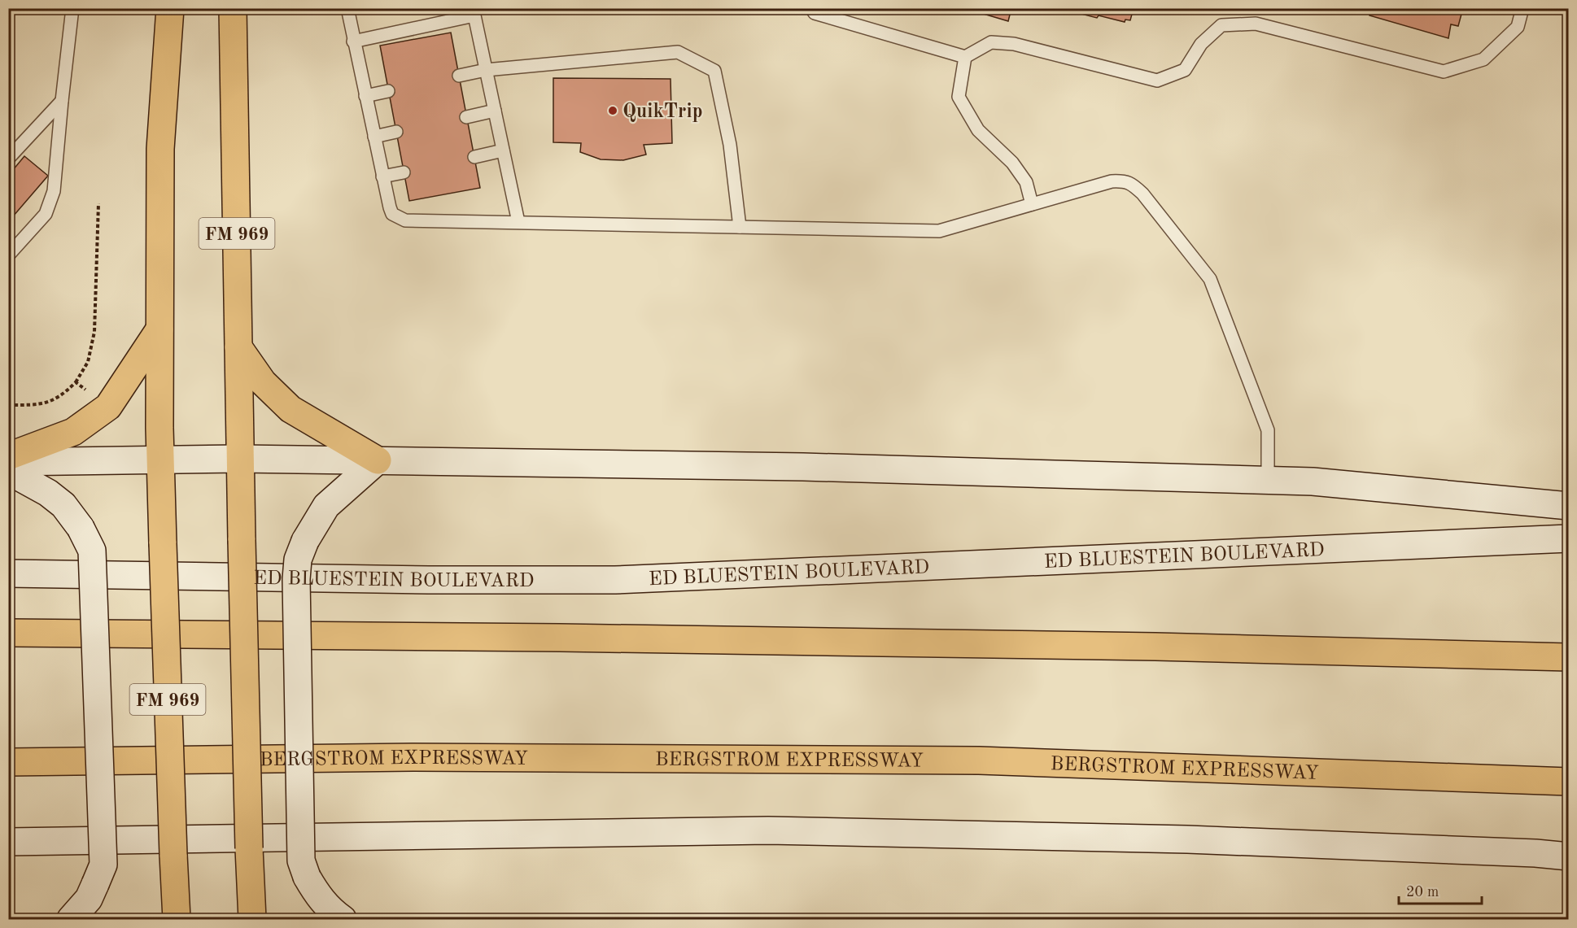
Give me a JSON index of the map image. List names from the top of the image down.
{
  "streets": {
    "main road": ["FM 969", "ED BLUESTEIN BOULEVARD", "BERGSTROM EXPRESSWAY"]
  },
  "places": ["QuikTrip"],
  "scale_bar": "20 m"
}
